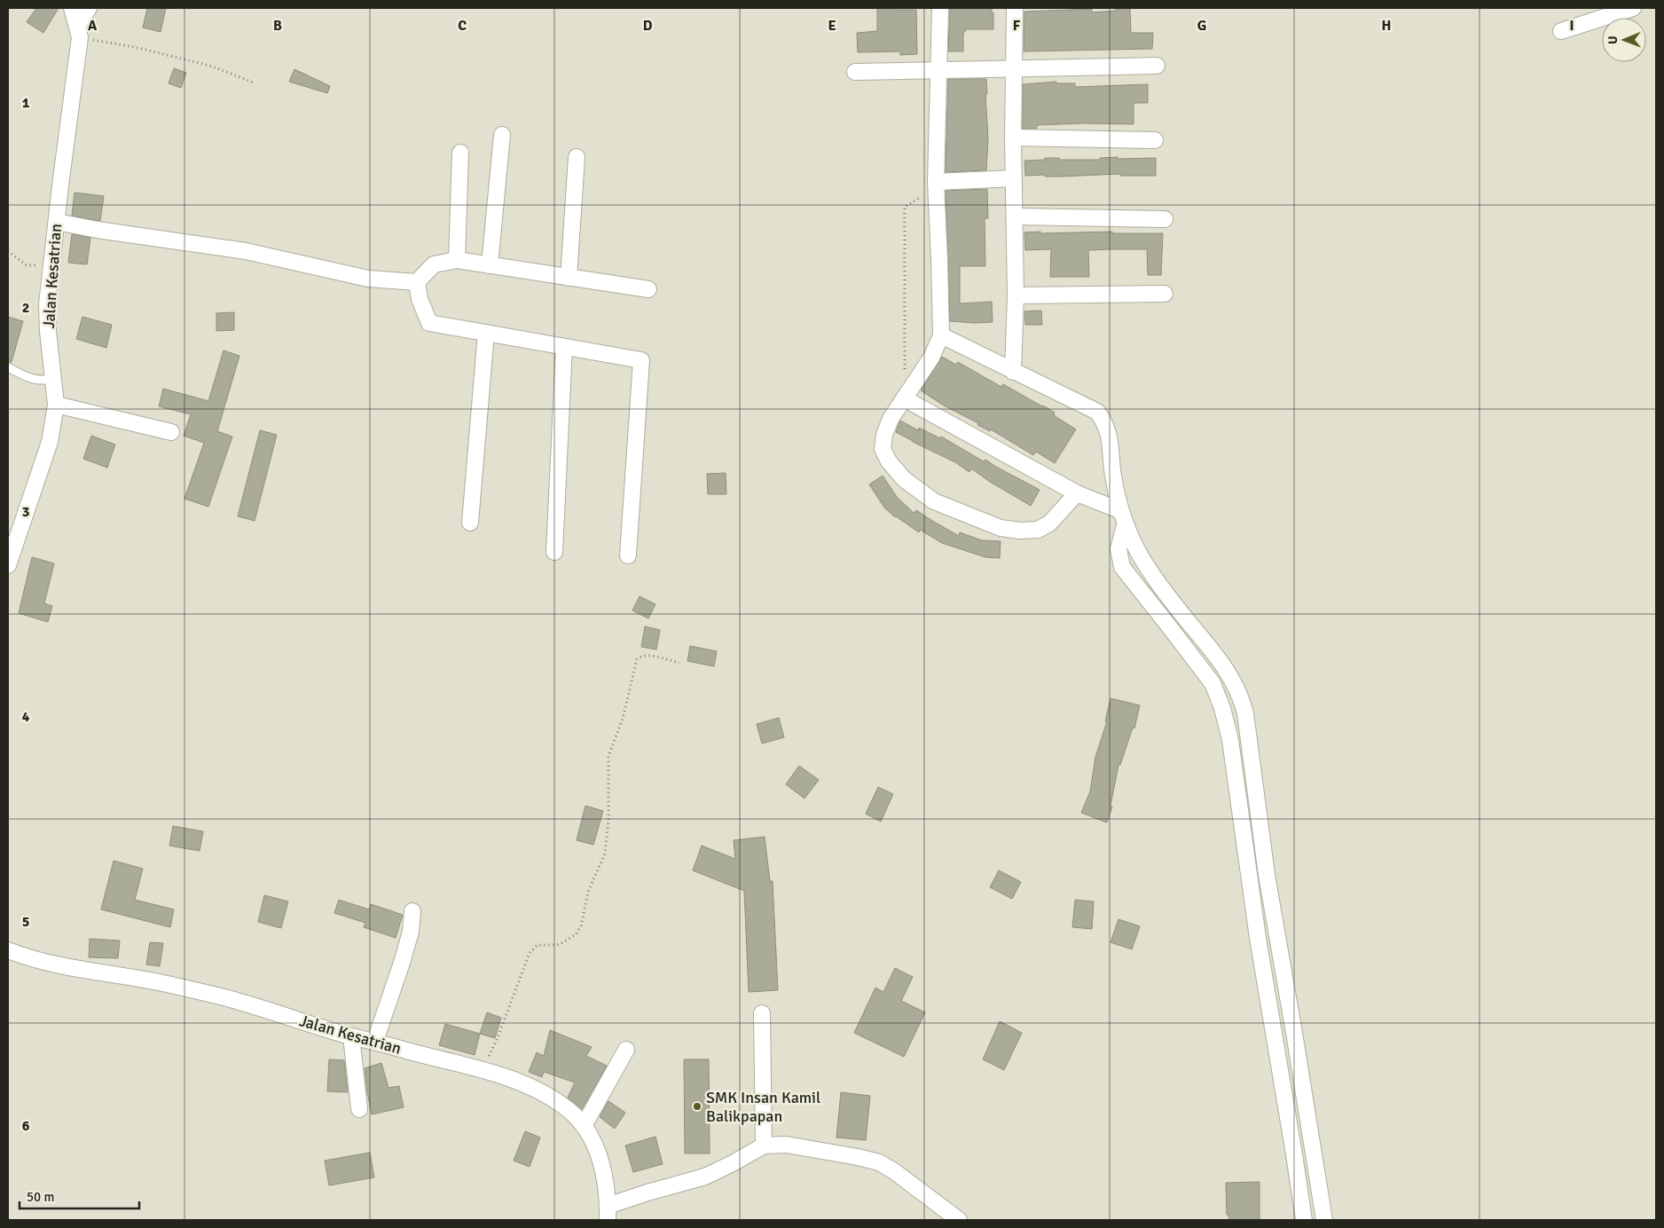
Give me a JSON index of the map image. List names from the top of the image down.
{
  "streets": {
    "street": ["Jalan Kesatrian"]
  },
  "places": ["SMK Insan Kamil Balikpapan"],
  "scale_bar": "50 m",
  "north": "left",
  "grid": {
    "columns": [
      "A",
      "B",
      "C",
      "D",
      "E",
      "F",
      "G",
      "H",
      "I"
    ],
    "rows": [
      "1",
      "2",
      "3",
      "4",
      "5",
      "6"
    ]
  }
}
